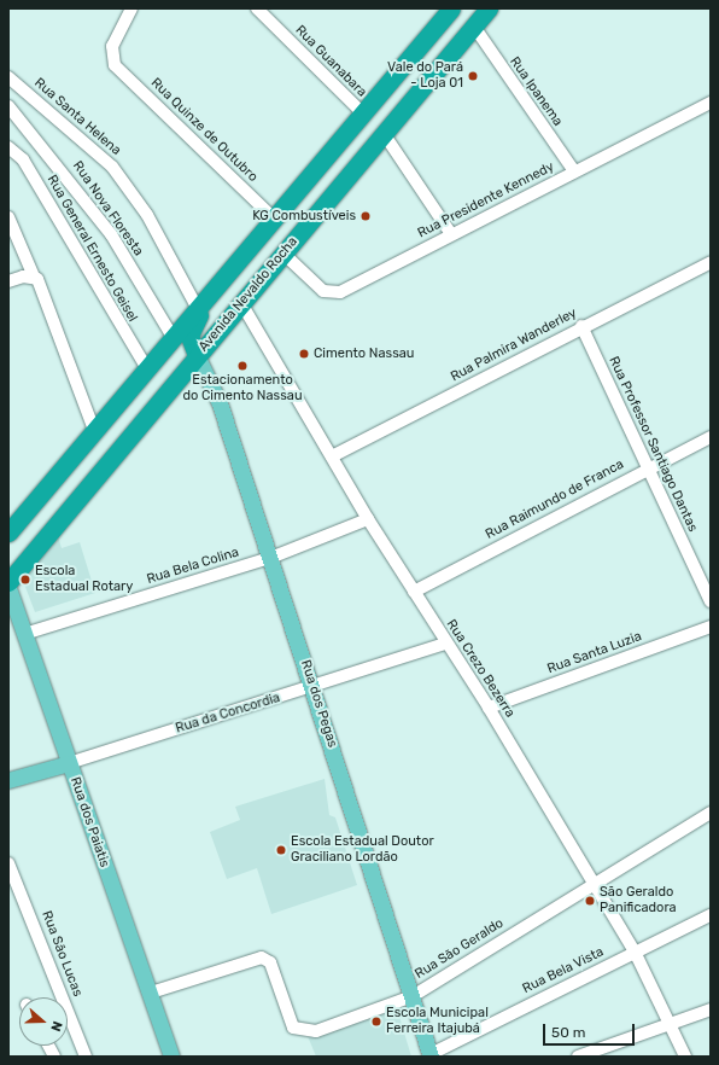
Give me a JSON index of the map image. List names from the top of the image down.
{
  "streets": {
    "highway": ["Avenida Nevaldo Rocha"],
    "main road": ["Rua dos Pegas", "Rua da Concordia", "Rua dos Paiatis"],
    "street": [
      "Rua Guanabara",
      "Rua Ipanema",
      "Rua Santa Helena",
      "Rua Quinze de Outubro",
      "Rua Presidente Kennedy",
      "Rua Nova Floresta",
      "Rua General Ernesto Geisel",
      "Rua Palmira Wanderley",
      "Rua Professor Santiago Dantas",
      "Rua Raimundo de Franca",
      "Rua Bela Colina",
      "Rua Santa Luzia",
      "Rua Crezo Bezerra",
      "Rua São Geraldo",
      "Rua São Lucas",
      "Rua Bela Vista"
    ]
  },
  "crossings": [
    ["Rua Ipanema", "Rua Presidente Kennedy"],
    ["Rua Ipanema", "Avenida Nevaldo Rocha"],
    ["Rua Presidente Kennedy", "Avenida Nevaldo Rocha"],
    ["Avenida Nevaldo Rocha", "Rua Crezo Bezerra"],
    ["Avenida Nevaldo Rocha", "Rua dos Pegas"],
    ["Rua Palmira Wanderley", "Rua Professor Santiago Dantas"],
    ["Rua Palmira Wanderley", "Rua Crezo Bezerra"],
    ["Rua Professor Santiago Dantas", "Rua Raimundo de Franca"],
    ["Rua Raimundo de Franca", "Rua Crezo Bezerra"],
    ["Rua Bela Colina", "Rua Crezo Bezerra"],
    ["Rua Bela Colina", "Rua dos Pegas"],
    ["Rua Bela Colina", "Rua dos Paiatis"],
    ["Rua Santa Luzia", "Rua Crezo Bezerra"],
    ["Rua Crezo Bezerra", "Rua da Concordia"],
    ["Rua Crezo Bezerra", "Rua São Geraldo"],
    ["Rua Crezo Bezerra", "Rua Bela Vista"],
    ["Rua dos Pegas", "Rua da Concordia"],
    ["Rua dos Pegas", "Rua São Geraldo"],
    ["Rua dos Pegas", "Rua Bela Vista"],
    ["Rua da Concordia", "Rua dos Paiatis"],
    ["Rua dos Paiatis", "Rua São Geraldo"]
  ],
  "places": [
    "Vale do Pará - Loja 01",
    "KG Combustíveis",
    "Cimento Nassau",
    "Estacionamento do Cimento Nassau",
    "Escola Estadual Rotary",
    "Escola Estadual Doutor Graciliano Lordão",
    "São Geraldo Panificadora",
    "Escola Municipal Ferreira Itajubá"
  ],
  "scale_bar": "50 m",
  "north": "right"
}
